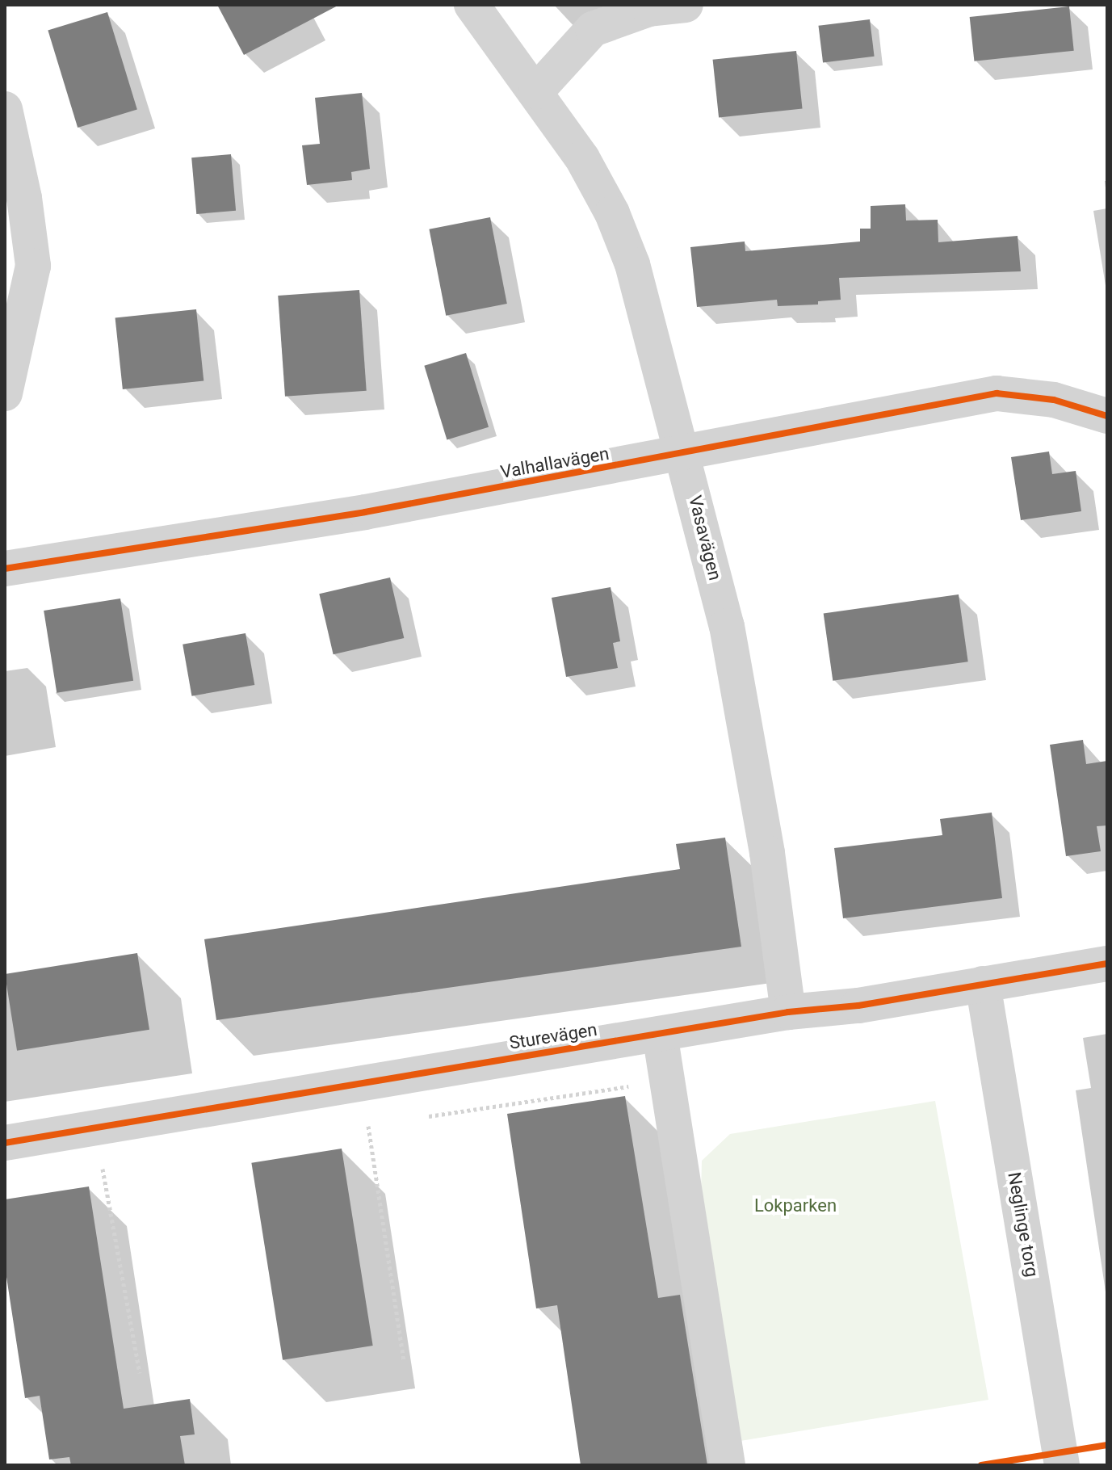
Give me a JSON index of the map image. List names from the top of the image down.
{
  "streets": {
    "street": [
      "Valhallavägen",
      "Vasavägen",
      "Sturevägen",
      "Neglinge torg"
    ]
  },
  "crossings": [
    ["Valhallavägen", "Vasavägen"],
    ["Vasavägen", "Sturevägen"],
    ["Sturevägen", "Neglinge torg"]
  ],
  "parks": ["Lokparken"]
}
